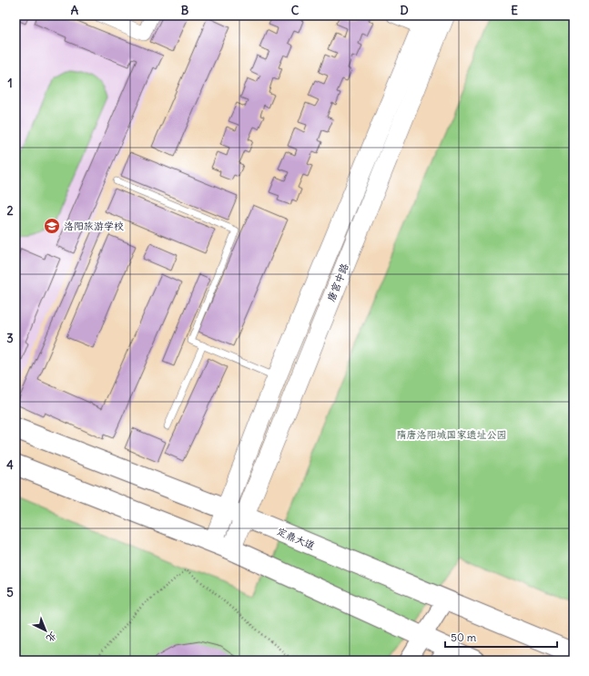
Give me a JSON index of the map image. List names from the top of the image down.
{
  "streets": {
    "main road": ["唐宫中路", "定鼎大道"]
  },
  "crossings": [
    ["唐宫中路", "定鼎大道"]
  ],
  "parks": ["隋唐洛阳城国家遗址公园"],
  "places": {
    "school or university": ["洛阳旅游学校"]
  },
  "scale_bar": "50 m",
  "north": "bottom right",
  "grid": {
    "columns": [
      "A",
      "B",
      "C",
      "D",
      "E"
    ],
    "rows": [
      "1",
      "2",
      "3",
      "4",
      "5"
    ]
  }
}
